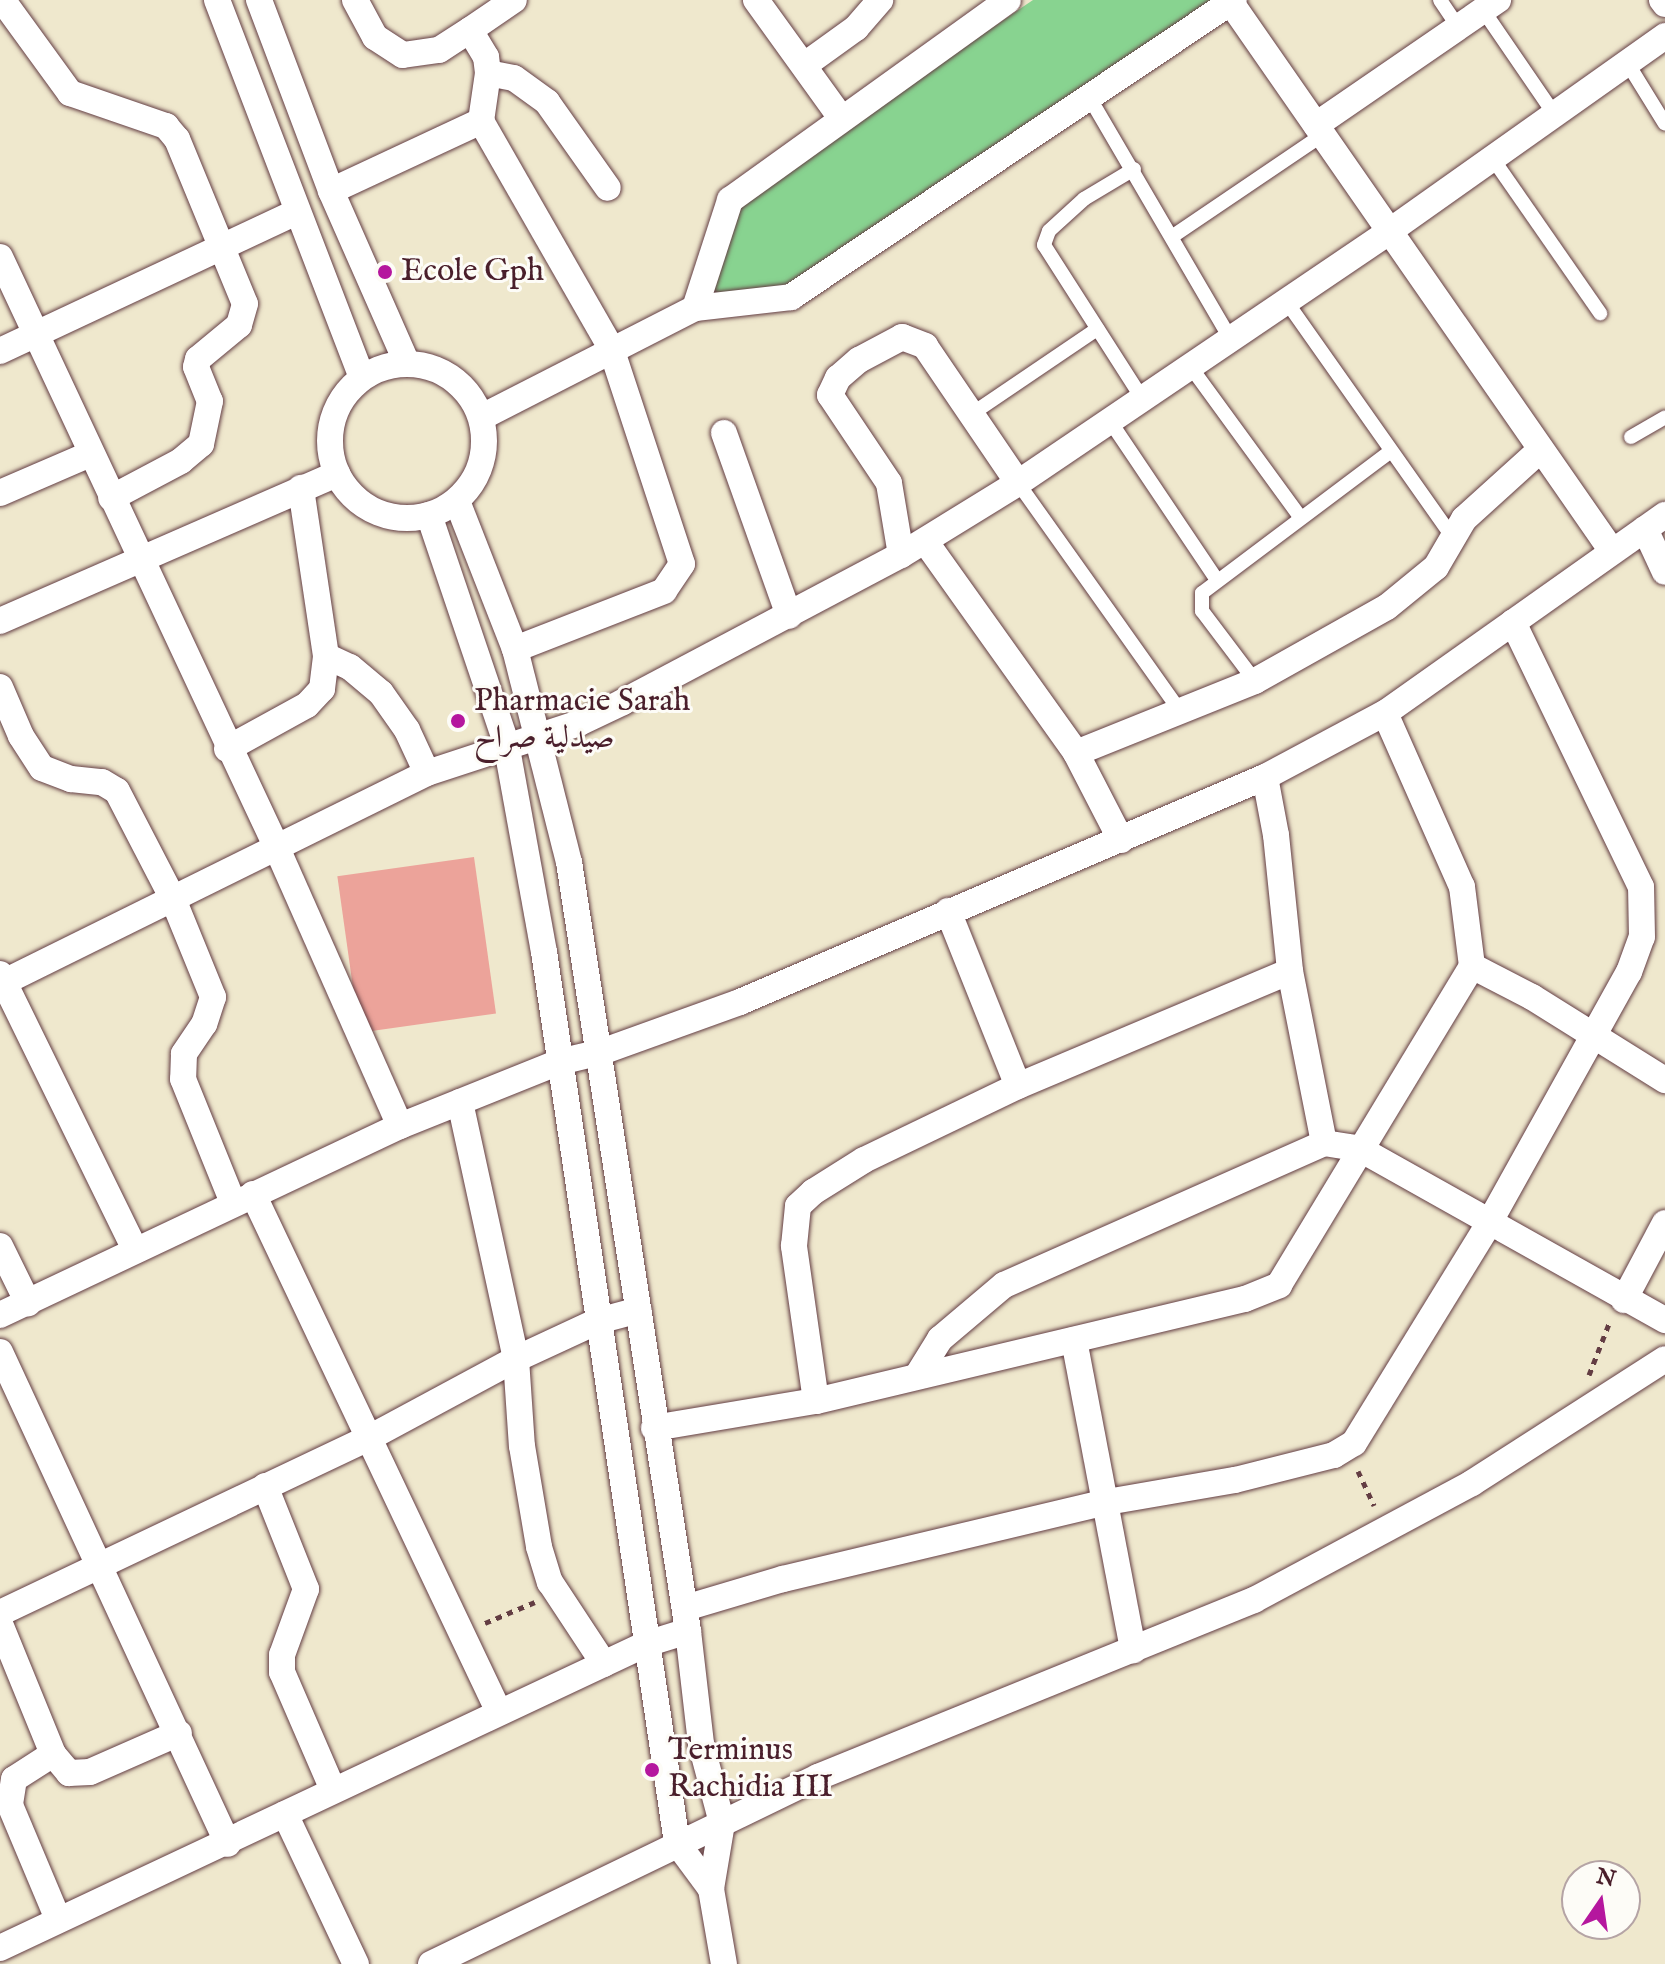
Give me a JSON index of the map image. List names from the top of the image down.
{
  "places": ["Ecole Gph", "Pharmacie Sarah صيدلية صراح", "Terminus Rachidia III"],
  "north": "top"
}
